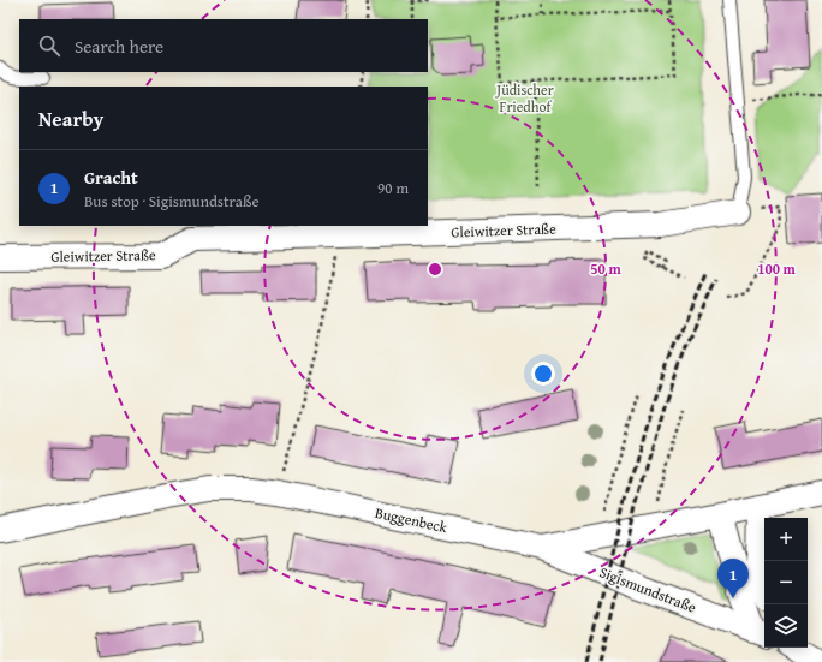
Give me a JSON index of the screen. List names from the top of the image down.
{
  "streets": {
    "street": ["Gleiwitzer Straße", "Buggenbeck", "Sigismundstraße"]
  },
  "crossings": [
    ["Buggenbeck", "Sigismundstraße"]
  ],
  "parks": ["Jüdischer Friedhof"],
  "page": {
    "search": "Search here",
    "heading": "Nearby",
    "list": [
      {
        "mark": "1",
        "name": "Gracht",
        "note": "Bus stop · Sigismundstraße",
        "value": "90 m"
      }
    ],
    "map_buttons": ["+", "−"],
    "pins": "1"
  },
  "rings": ["50 m", "100 m"]
}
